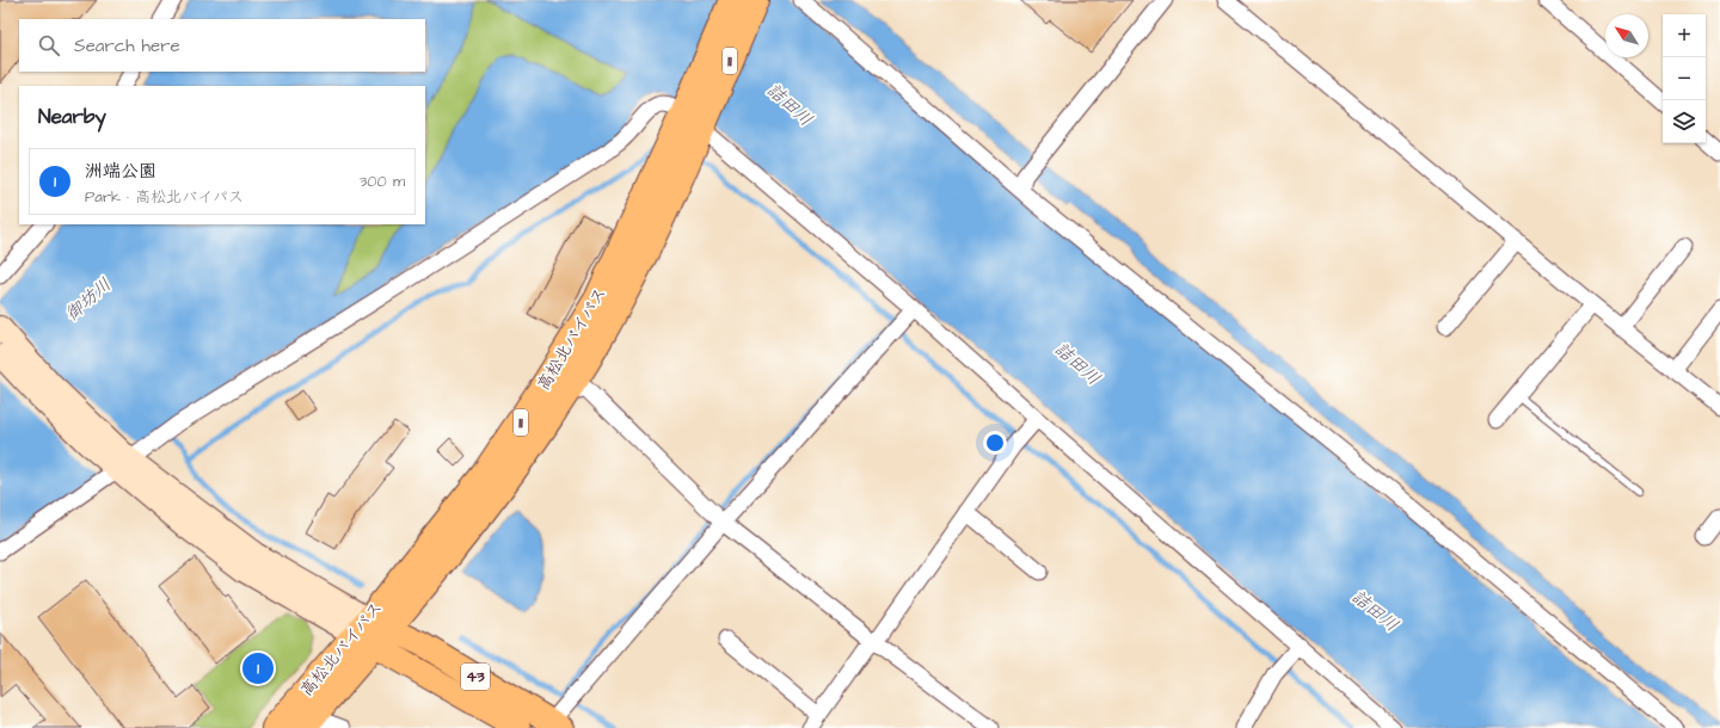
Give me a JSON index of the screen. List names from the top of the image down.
{
  "streets": {
    "highway": ["11", "高松北バイパス"],
    "main road": ["43"]
  },
  "crossings": [
    ["高松北バイパス", "43"]
  ],
  "water": ["詰田川", "御坊川"],
  "north": "top left",
  "page": {
    "map_buttons": ["+", "−"],
    "search": "Search here",
    "heading": "Nearby",
    "list": [
      {
        "mark": "1",
        "name": "洲端公園",
        "note": "Park · 高松北バイパス",
        "value": "300 m"
      }
    ],
    "pins": "1"
  }
}
